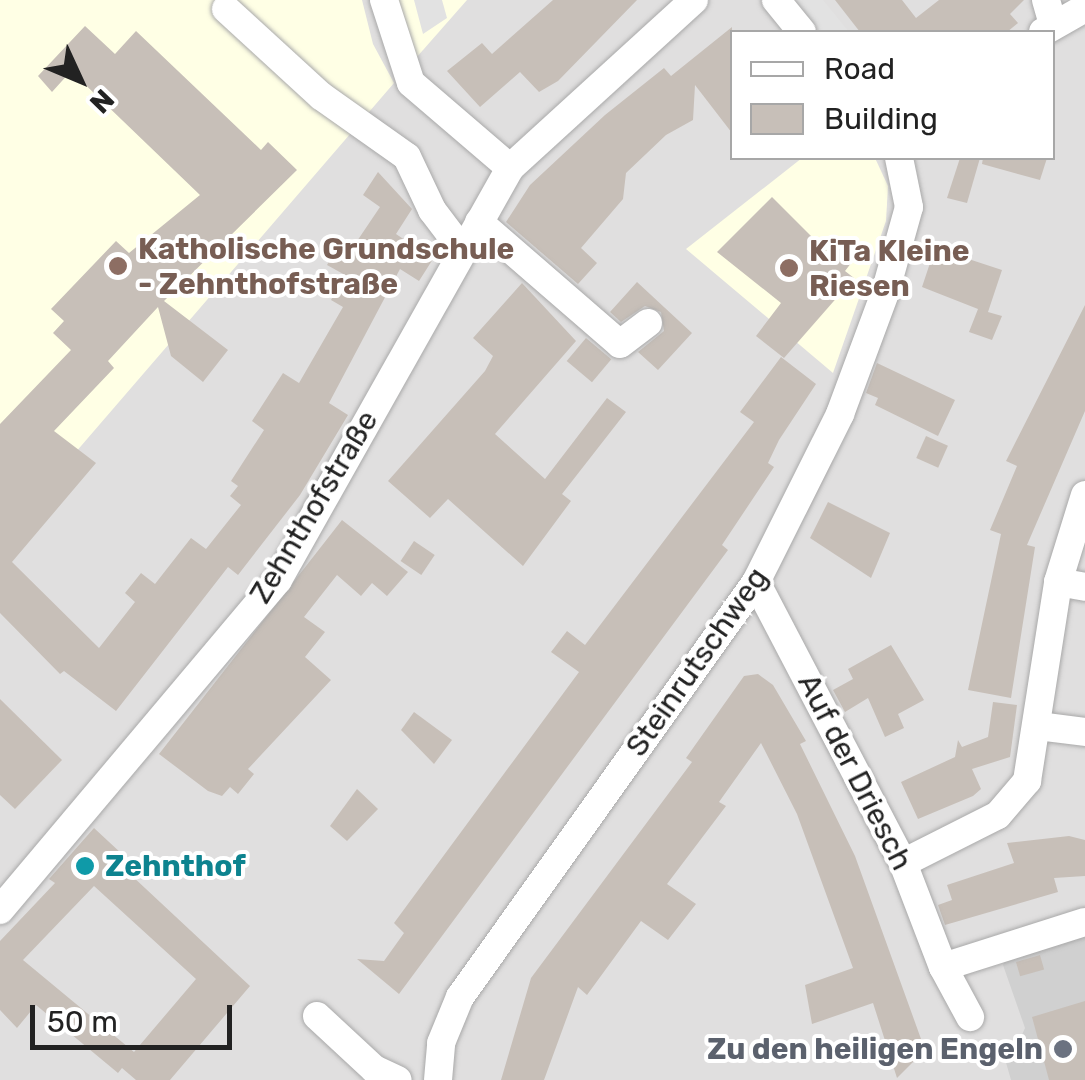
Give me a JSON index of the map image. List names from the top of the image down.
{
  "streets": {
    "street": ["Zehnthofstraße", "Steinrutschweg", "Auf der Driesch"]
  },
  "crossings": [
    ["Steinrutschweg", "Auf der Driesch"]
  ],
  "places": [
    "Katholische Grundschule - Zehnthofstraße",
    "KiTa Kleine Riesen",
    "Zehnthof",
    "Zu den heiligen Engeln"
  ],
  "legend": ["Road", "Building"],
  "scale_bar": "50 m",
  "north": "bottom right"
}
